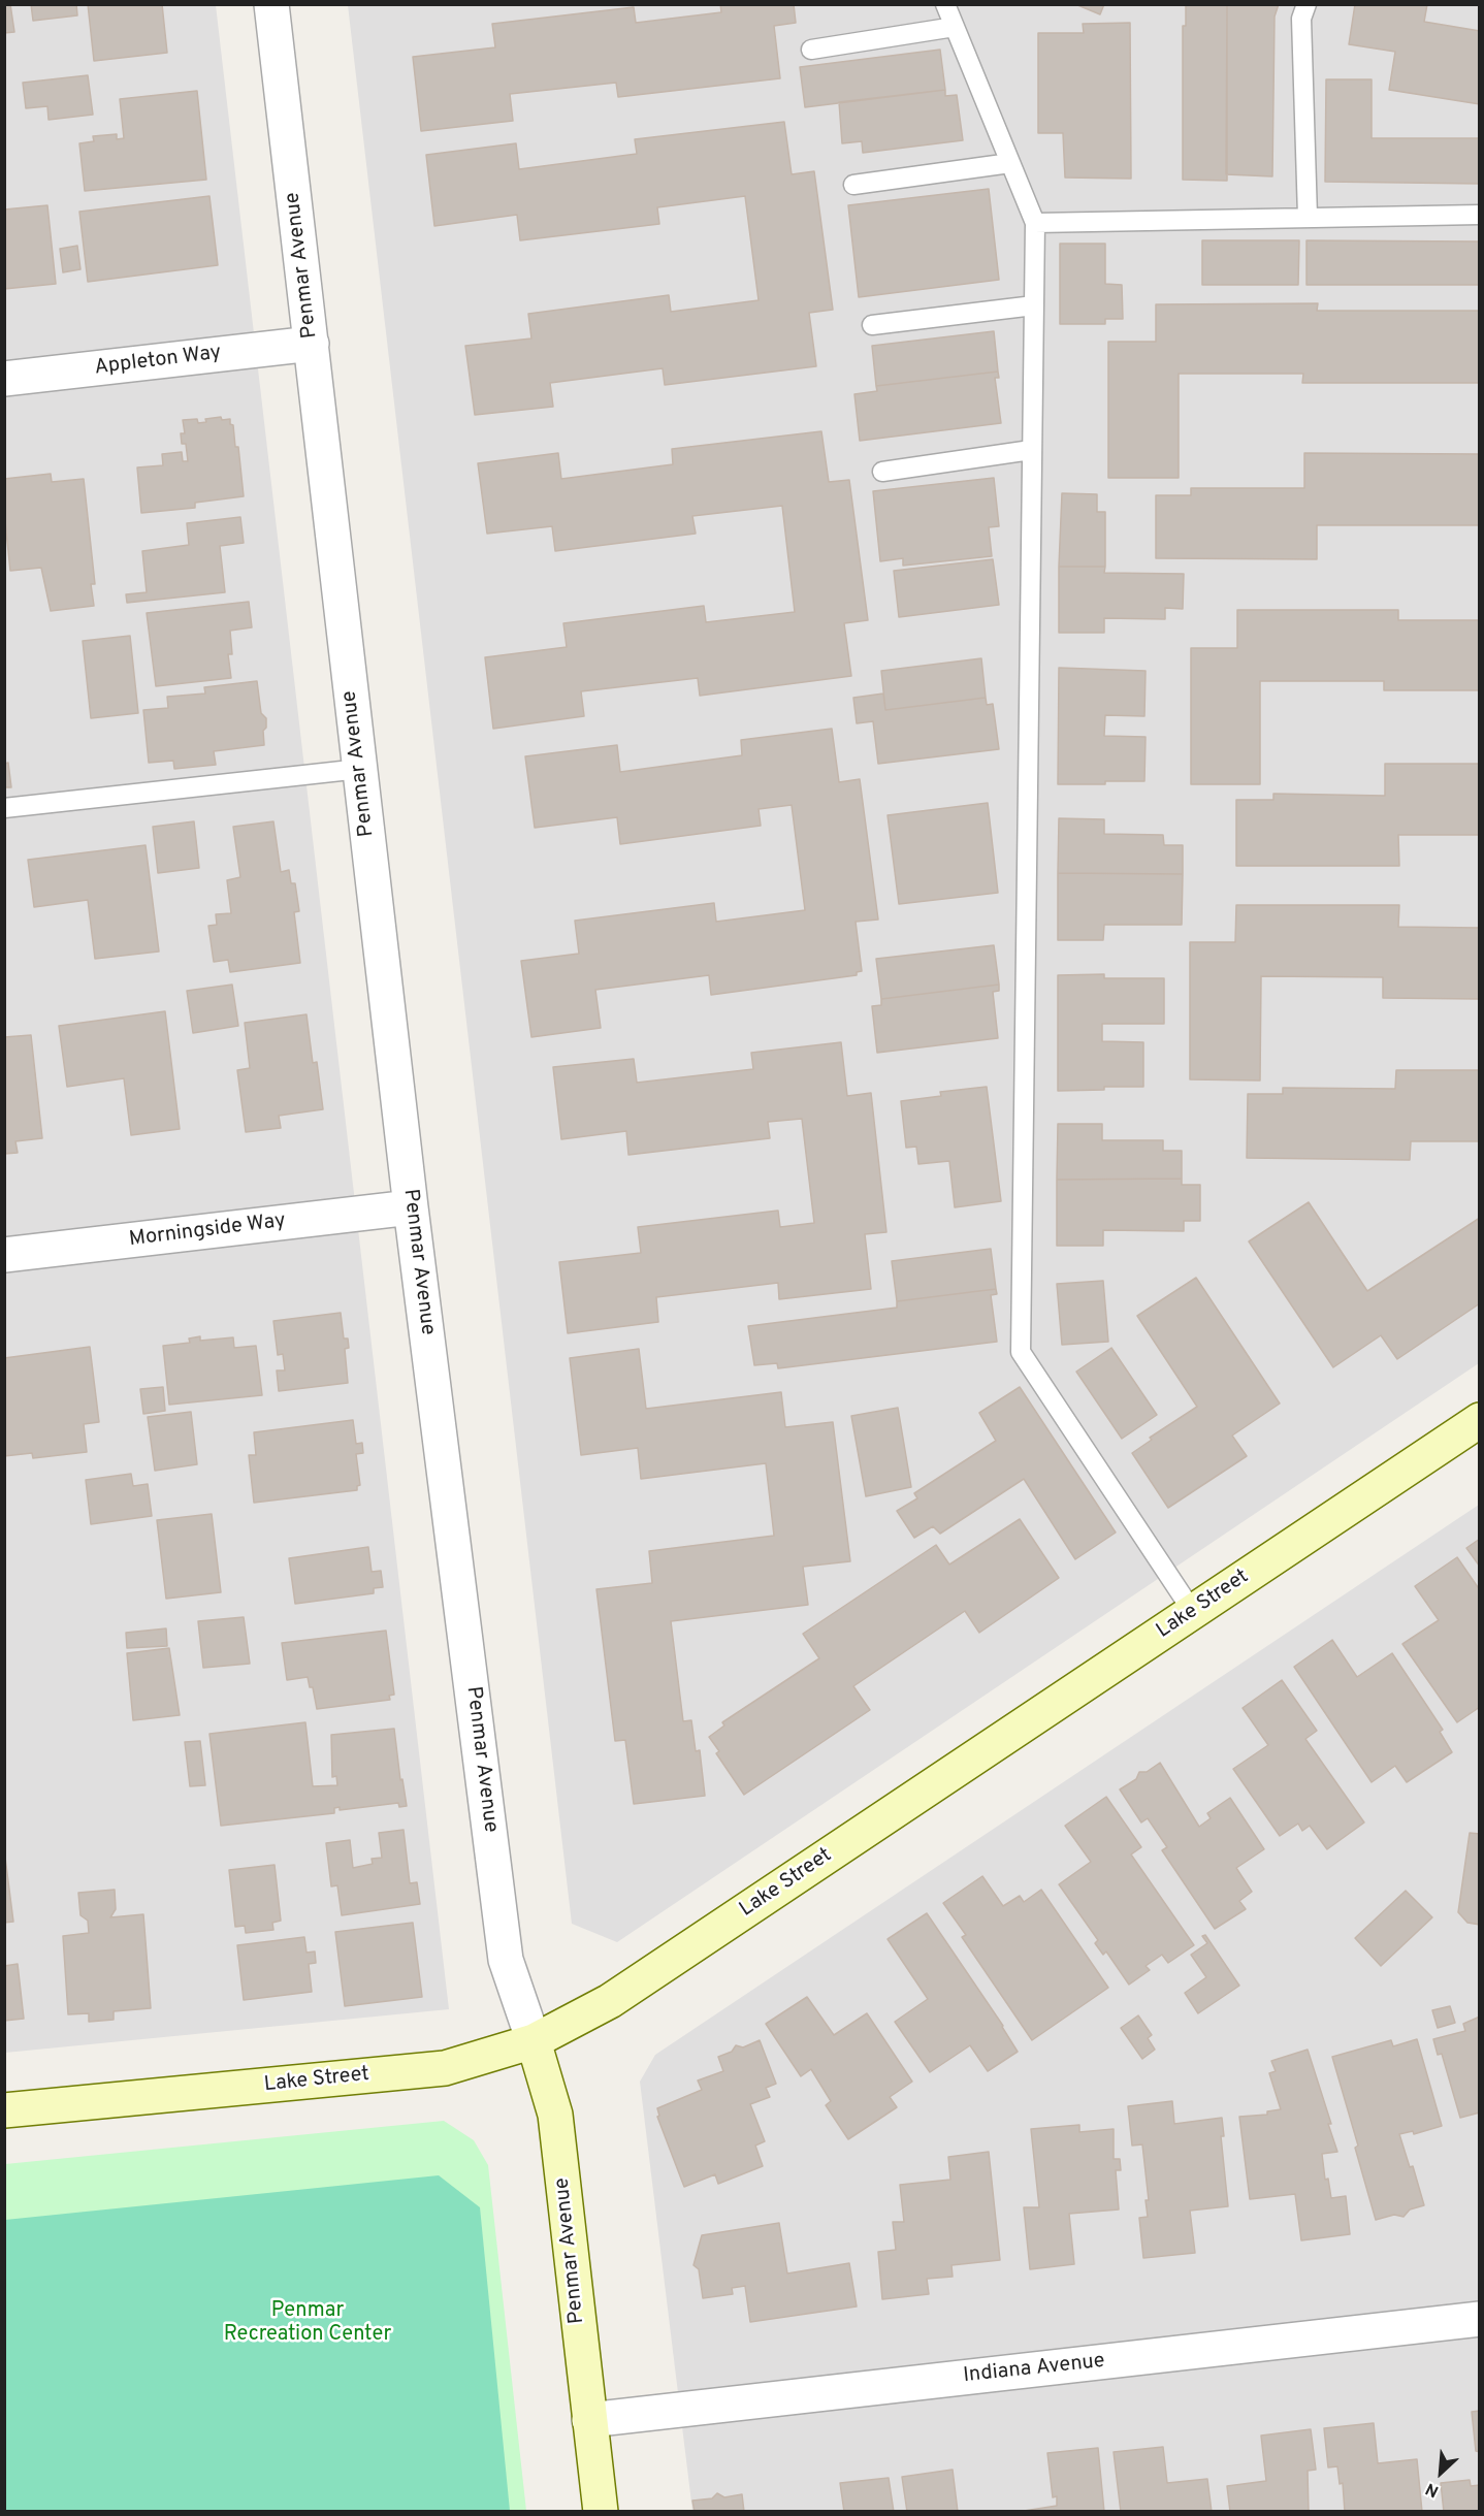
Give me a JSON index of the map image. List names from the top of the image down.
{
  "streets": {
    "street": [
      "Penmar Avenue",
      "Appleton Way",
      "Morningside Way",
      "Lake Street",
      "Indiana Avenue"
    ]
  },
  "crossings": [
    ["Penmar Avenue", "Appleton Way"],
    ["Penmar Avenue", "Morningside Way"],
    ["Penmar Avenue", "Lake Street"],
    ["Penmar Avenue", "Indiana Avenue"]
  ],
  "parks": ["Penmar Recreation Center"],
  "north": "bottom left"
}
